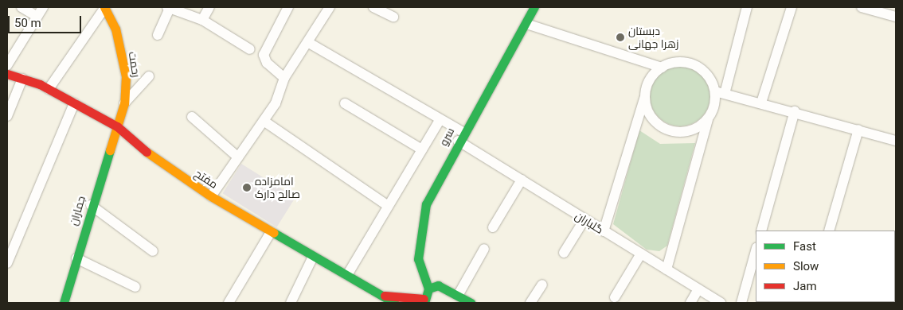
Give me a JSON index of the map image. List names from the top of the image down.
{
  "streets": {
    "street": [
      "رحمت",
      "سرو",
      "مفتح",
      "جماران",
      "گلباران"
    ]
  },
  "crossings": [
    ["رحمت", "مفتح"],
    ["رحمت", "جماران"],
    ["سرو", "گلباران"],
    ["مفتح", "جماران"]
  ],
  "places": ["دبستان زهرا جهانی", "امامزاده صالح دارک"],
  "legend": ["Fast", "Slow", "Jam"],
  "scale_bar": "50 m"
}
